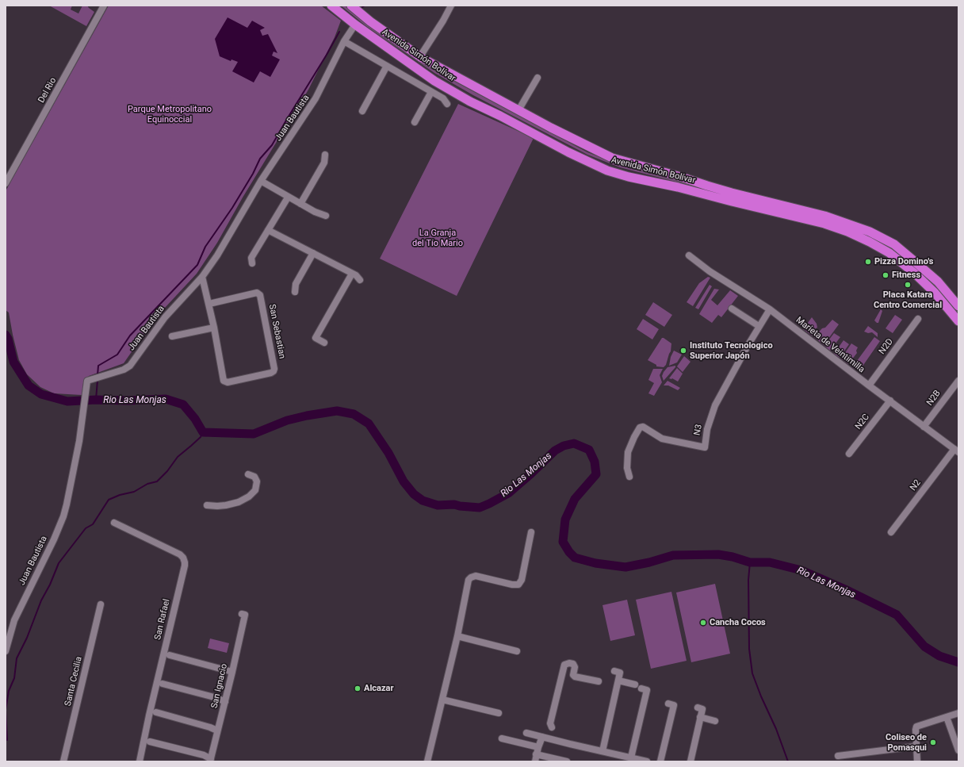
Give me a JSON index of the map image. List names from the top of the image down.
{
  "streets": {
    "highway": ["Avenida Simón Bolívar"],
    "street": [
      "Del Rio",
      "Juan Bautista",
      "San Sebastian",
      "Marieta de Veintimilla",
      "N2D",
      "N2B",
      "N2C",
      "N3",
      "N2",
      "San Rafael",
      "Santa Cecilia",
      "San Ignacio"
    ]
  },
  "crossings": [
    ["Avenida Simón Bolívar", "Juan Bautista"],
    ["Juan Bautista", "San Sebastian"],
    ["Marieta de Veintimilla", "N2D"],
    ["Marieta de Veintimilla", "N2B"],
    ["Marieta de Veintimilla", "N2C"],
    ["Marieta de Veintimilla", "N3"],
    ["Marieta de Veintimilla", "N2"]
  ],
  "water": ["Rio Las Monjas"],
  "parks": ["Parque Metropolitano Equinoccial", "La Granja del Tío Mario"],
  "places": [
    "Pizza Domino's",
    "Fitness",
    "Placa Katara Centro Comercial",
    "Instituto Tecnologico Superior Japón",
    "Cancha Cocos",
    "Alcazar",
    "Coliseo de Pomasqui"
  ]
}
